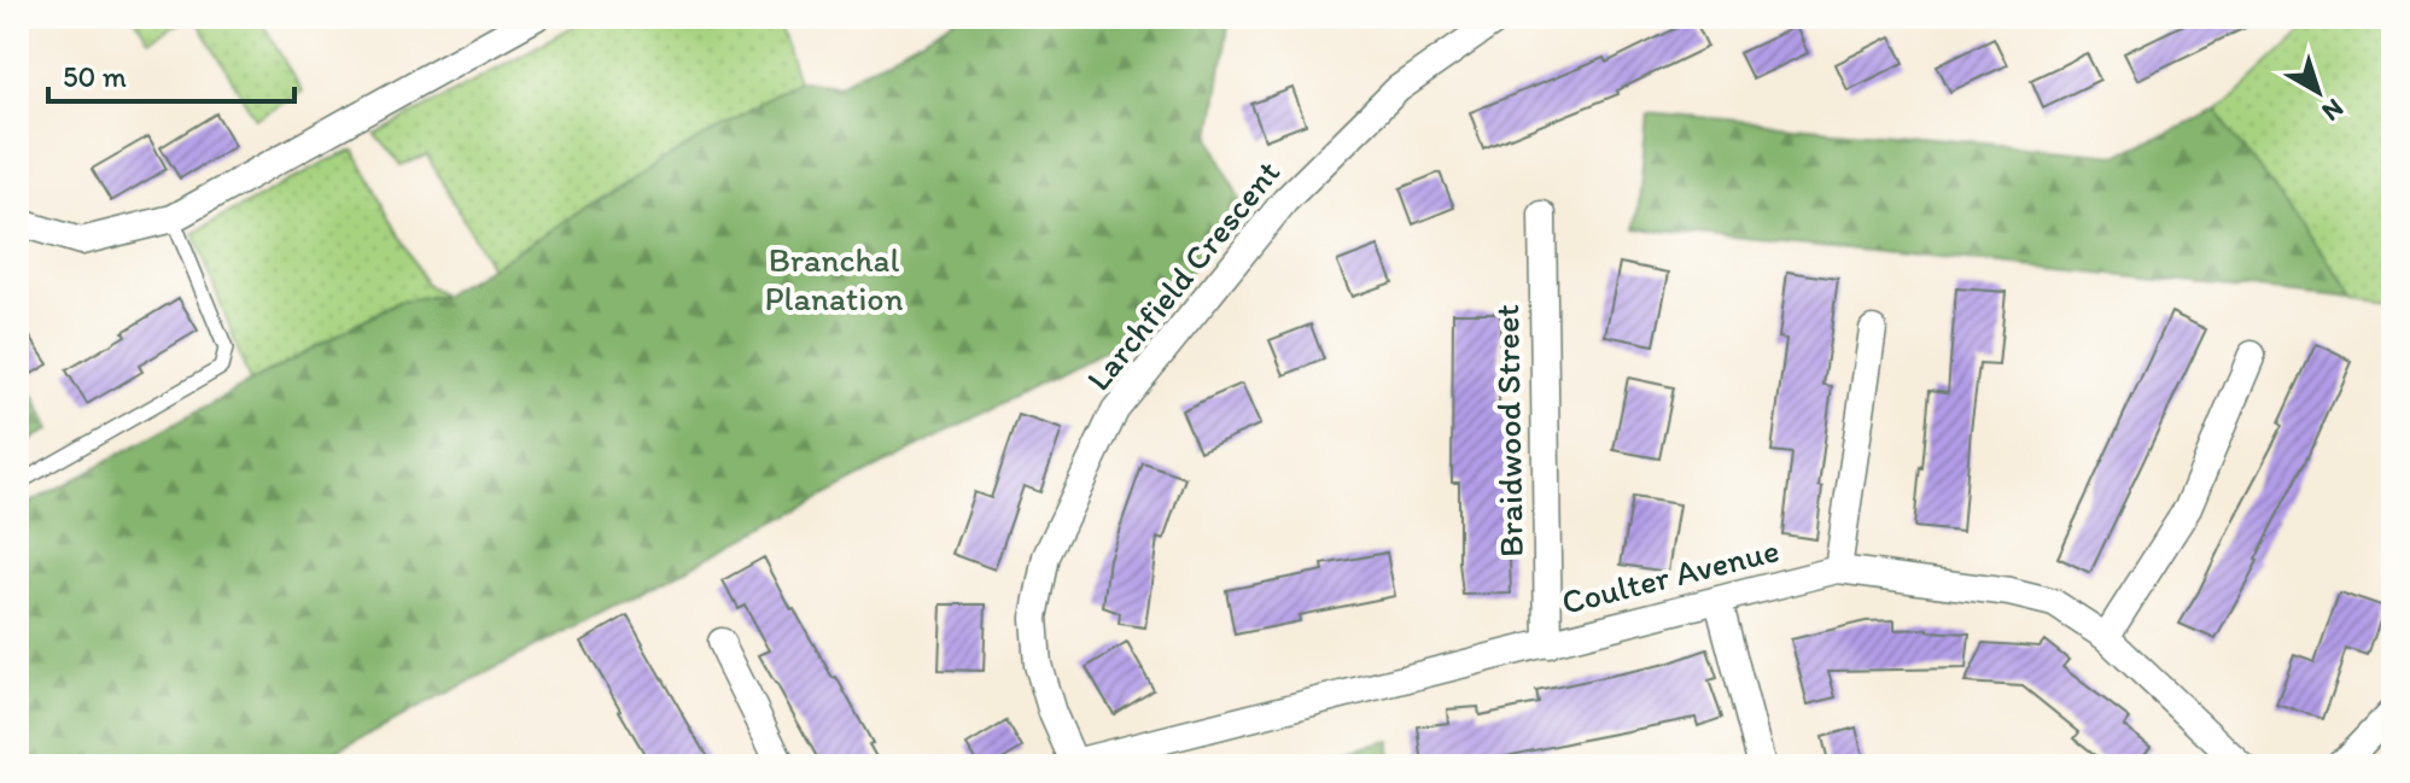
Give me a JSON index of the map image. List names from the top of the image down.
{
  "streets": {
    "street": ["Larchfield Crescent", "Braidwood Street", "Coulter Avenue"]
  },
  "crossings": [
    ["Larchfield Crescent", "Coulter Avenue"],
    ["Braidwood Street", "Coulter Avenue"]
  ],
  "parks": ["Branchal Planation"],
  "scale_bar": "50 m",
  "north": "bottom right"
}
